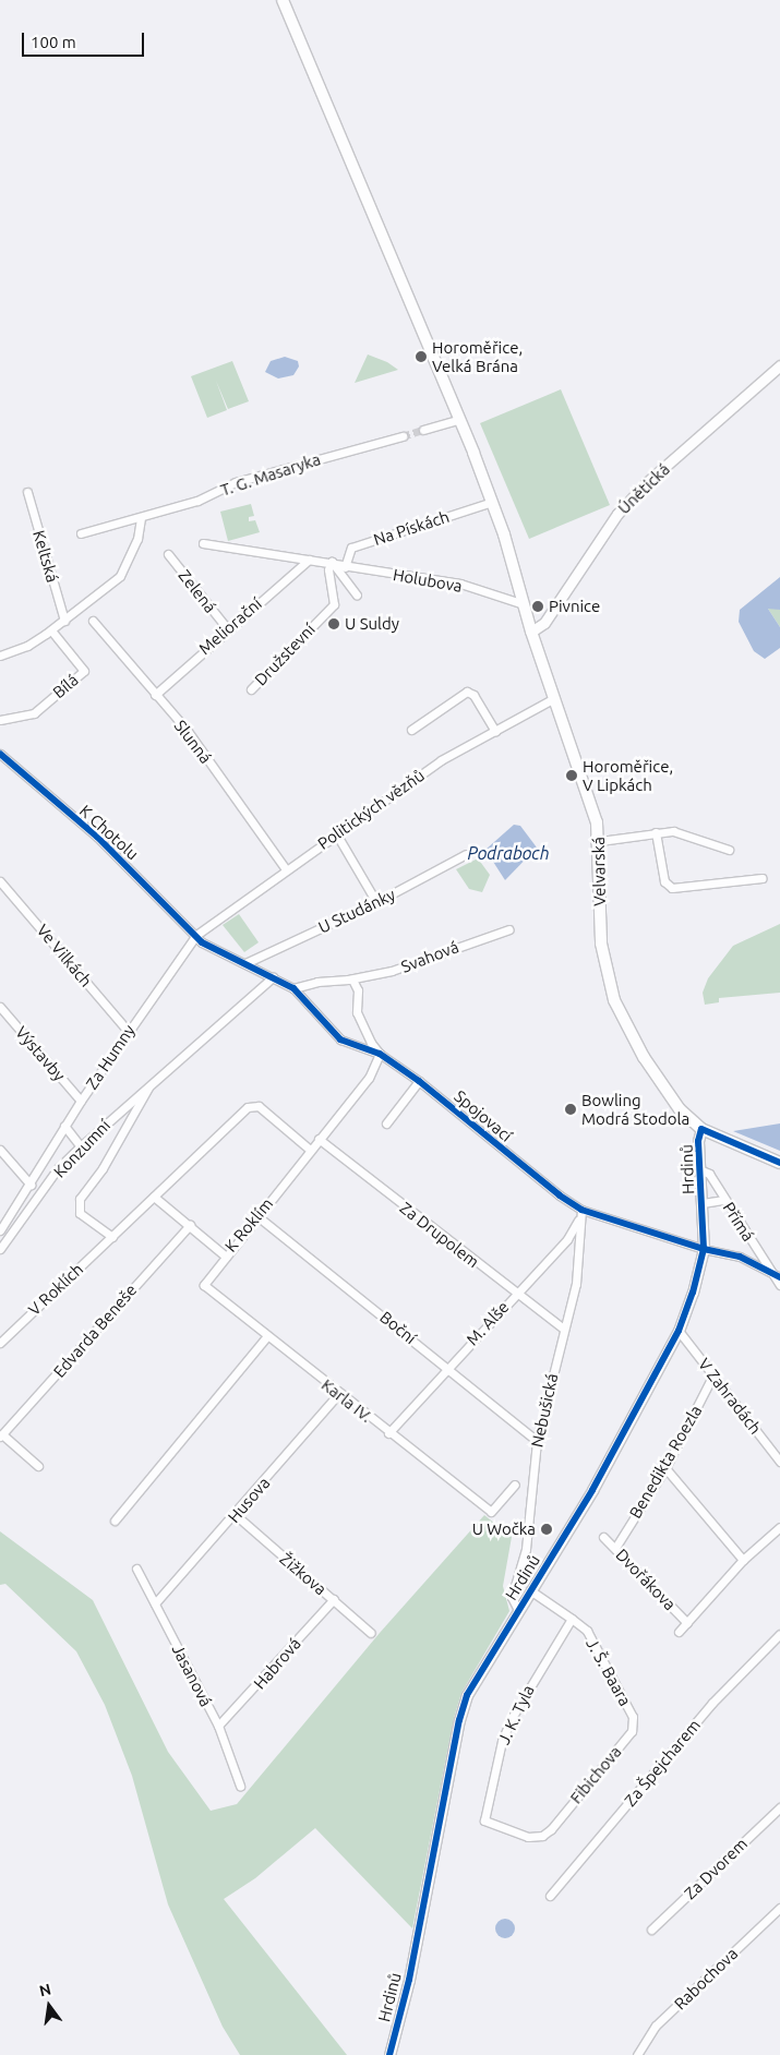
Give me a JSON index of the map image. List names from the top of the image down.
{
  "streets": {
    "main road": ["Velvarská"],
    "street": [
      "T. G. Masaryka",
      "Únětická",
      "Na Pískách",
      "Keltská",
      "Holubova",
      "Zelená",
      "Meliorační",
      "Družstevní",
      "Bílá",
      "Slunná",
      "Politických vězňů",
      "K Chotolu",
      "U Studánky",
      "Ve Vilkách",
      "Svahová",
      "Výstavby",
      "Za Humny",
      "Spojovací",
      "Konzumní",
      "Hrdinů",
      "Přímá",
      "K Roklím",
      "Za Drupolem",
      "V Roklích",
      "M. Alše",
      "Boční",
      "Edvarda Beneše",
      "V Zahradách",
      "Karla IV.",
      "Nebušická",
      "Benedikta Roezla",
      "Husova",
      "Žižkova",
      "Dvořákova",
      "Habrová",
      "J. Š. Baara",
      "Jasanová",
      "J. K. Tyla",
      "Za Špejcharem",
      "Fibichova",
      "Za Dvorem",
      "Rabochova"
    ]
  },
  "crossings": [
    ["Únětická", "Velvarská"],
    ["Na Pískách", "Holubova"],
    ["Na Pískách", "Velvarská"],
    ["Holubova", "Meliorační"],
    ["Holubova", "Družstevní"],
    ["Holubova", "Velvarská"],
    ["Zelená", "Meliorační"],
    ["Meliorační", "Slunná"],
    ["Slunná", "Politických vězňů"],
    ["Politických vězňů", "K Chotolu"],
    ["Politických vězňů", "Velvarská"],
    ["Politických vězňů", "Za Humny"],
    ["Politických vězňů", "Spojovací"],
    ["K Chotolu", "Za Humny"],
    ["K Chotolu", "Spojovací"],
    ["Velvarská", "Hrdinů"],
    ["U Studánky", "Spojovací"],
    ["Ve Vilkách", "Za Humny"],
    ["Svahová", "Spojovací"],
    ["Výstavby", "Za Humny"],
    ["Za Humny", "Spojovací"],
    ["Spojovací", "Konzumní"],
    ["Spojovací", "Hrdinů"],
    ["Spojovací", "Přímá"],
    ["Spojovací", "K Roklím"],
    ["Spojovací", "M. Alše"],
    ["Spojovací", "Nebušická"],
    ["Konzumní", "V Roklích"],
    ["Hrdinů", "Přímá"],
    ["Hrdinů", "V Zahradách"],
    ["Hrdinů", "Nebušická"],
    ["Hrdinů", "J. Š. Baara"],
    ["K Roklím", "Za Drupolem"],
    ["K Roklím", "Boční"],
    ["K Roklím", "Edvarda Beneše"],
    ["K Roklím", "Karla IV."],
    ["Za Drupolem", "M. Alše"],
    ["Za Drupolem", "Nebušická"],
    ["M. Alše", "Boční"],
    ["M. Alše", "Karla IV."],
    ["M. Alše", "Nebušická"],
    ["Boční", "Nebušická"],
    ["V Zahradách", "Benedikta Roezla"],
    ["Karla IV.", "Husova"],
    ["Benedikta Roezla", "Dvořákova"],
    ["Husova", "Žižkova"],
    ["Husova", "Jasanová"],
    ["Žižkova", "Habrová"],
    ["Habrová", "Jasanová"],
    ["J. Š. Baara", "J. K. Tyla"],
    ["J. Š. Baara", "Fibichova"],
    ["J. K. Tyla", "Fibichova"]
  ],
  "water": ["Podraboch"],
  "places": [
    "Horoměřice, Velká Brána",
    "Pivnice",
    "U Suldy",
    "Horoměřice, V Lipkách",
    "Bowling Modrá Stodola",
    "U Wočka"
  ],
  "scale_bar": "100 m",
  "north": "top"
}
